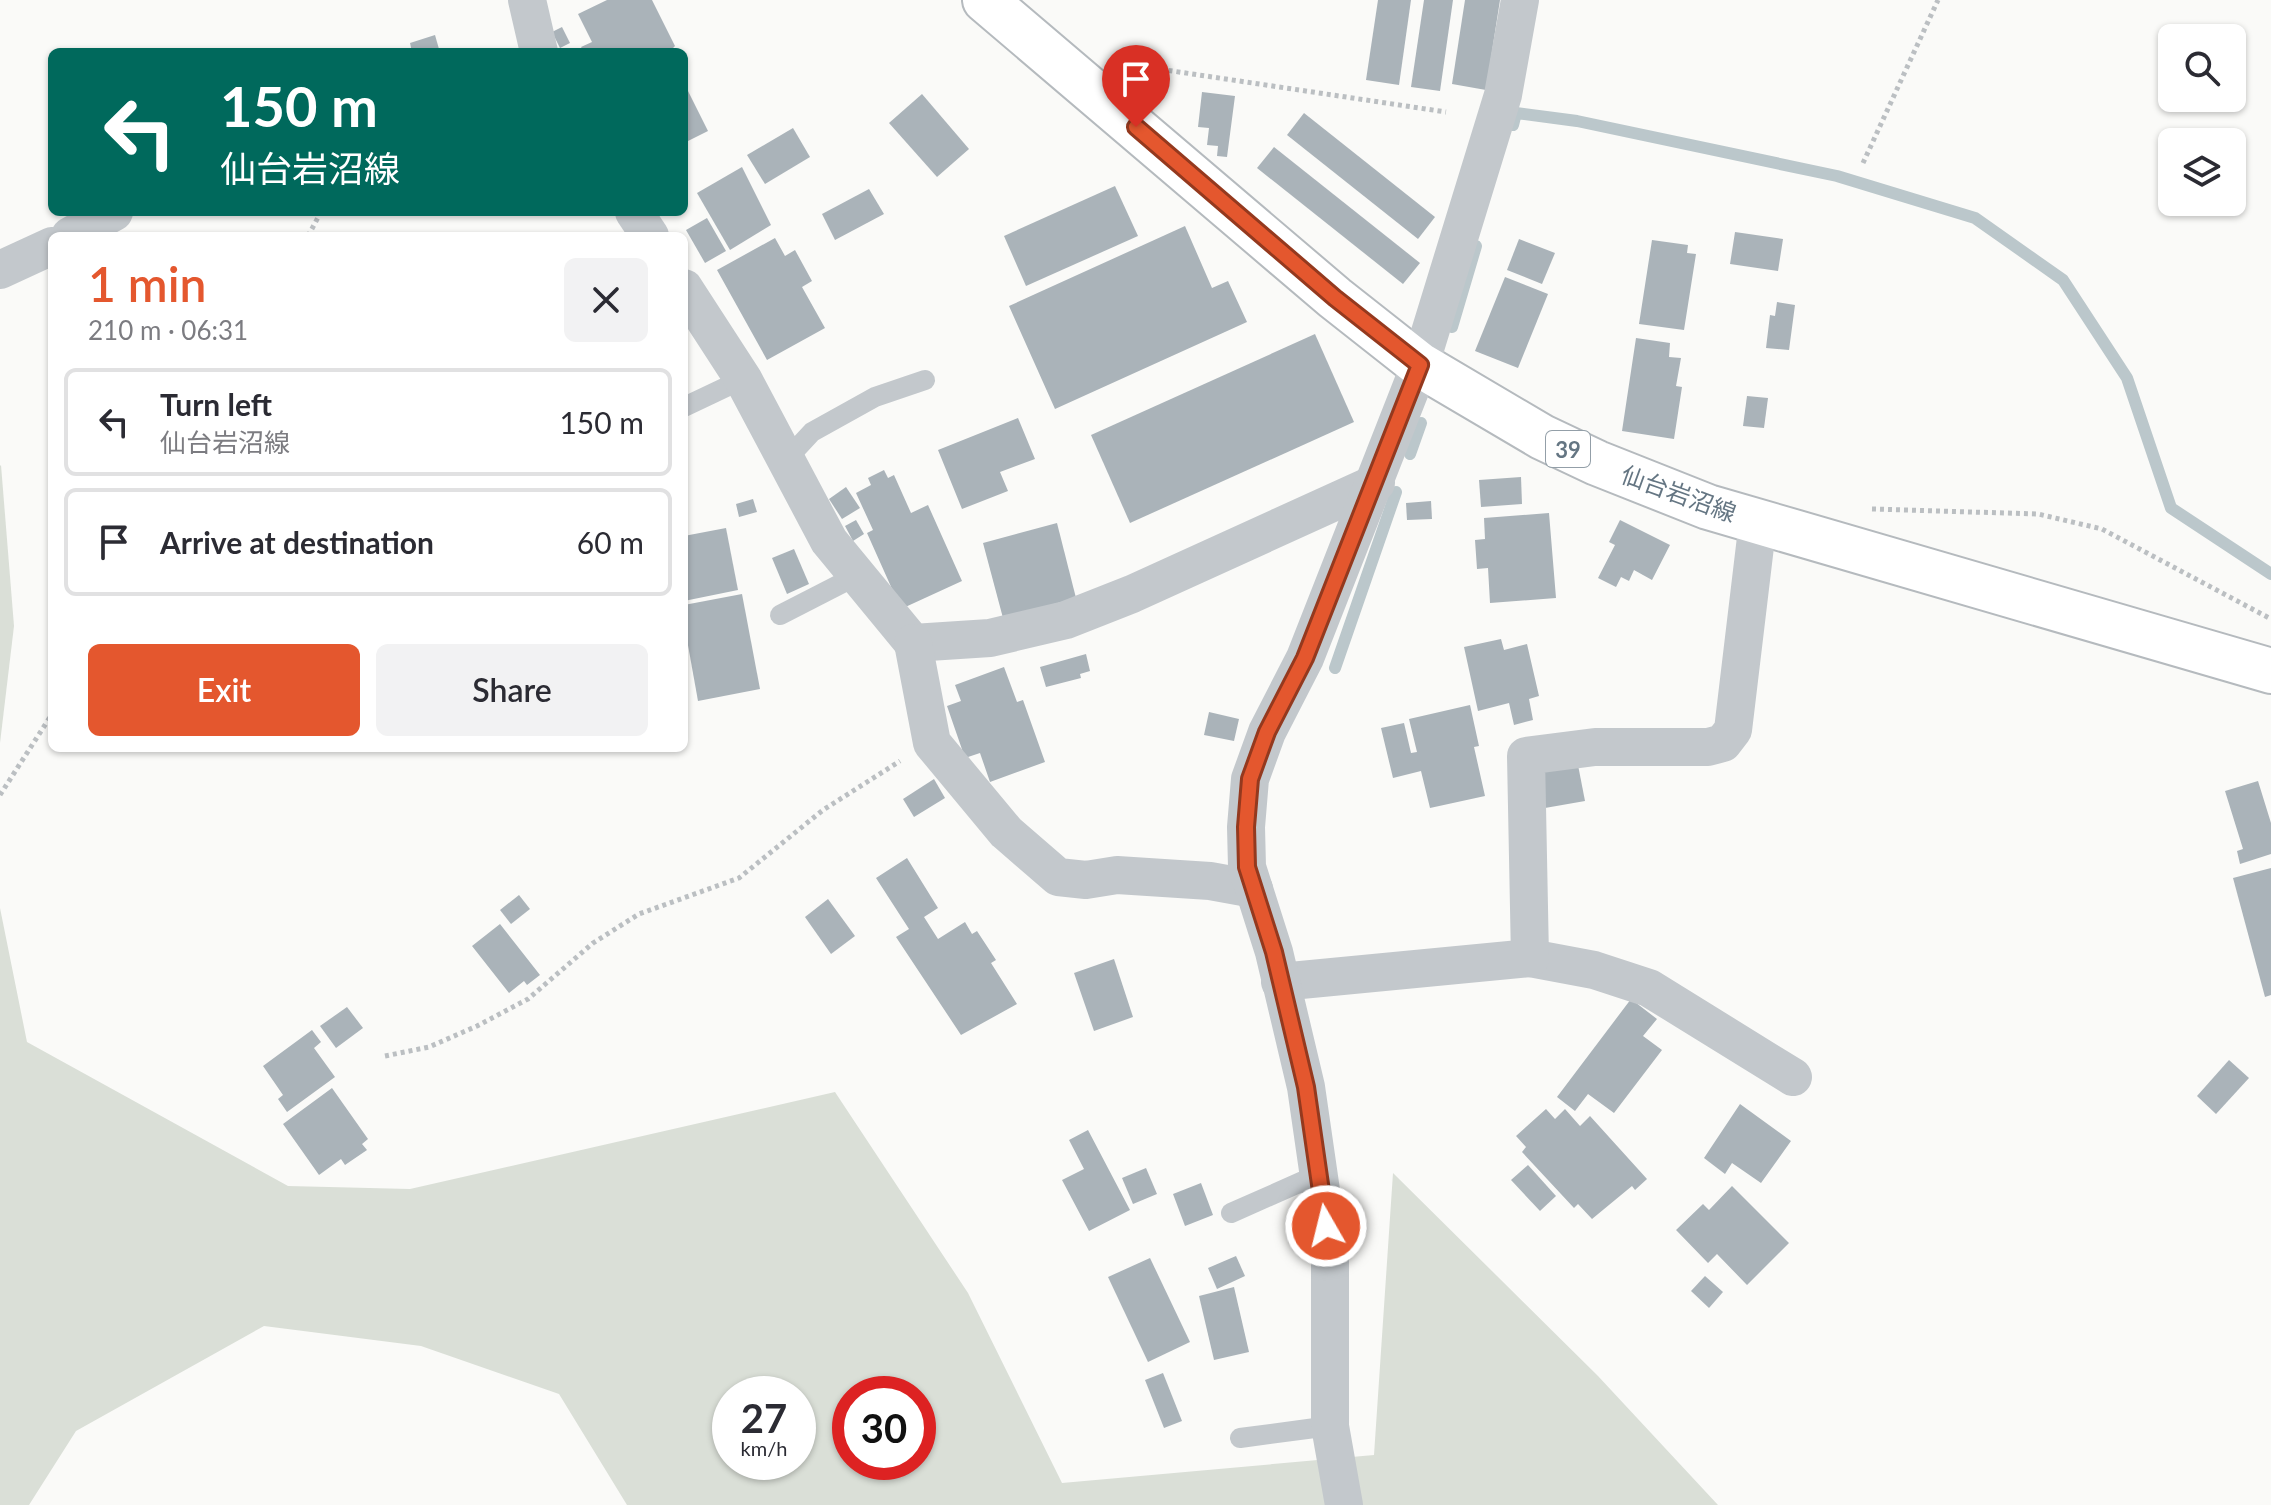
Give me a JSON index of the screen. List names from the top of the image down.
{
  "streets": {
    "main road": ["39", "仙台岩沼線"]
  },
  "page": {
    "turn": ["150 m", "仙台岩沼線"],
    "heading": ["1 min", "210 m · 06:31"],
    "list": [
      {
        "name": "Turn left",
        "note": "仙台岩沼線",
        "value": "150 m"
      },
      {
        "name": "Arrive at destination",
        "value": "60 m"
      }
    ],
    "buttons": ["Exit", "Share"],
    "speed": "27 km/h",
    "limit": "30"
  }
}
